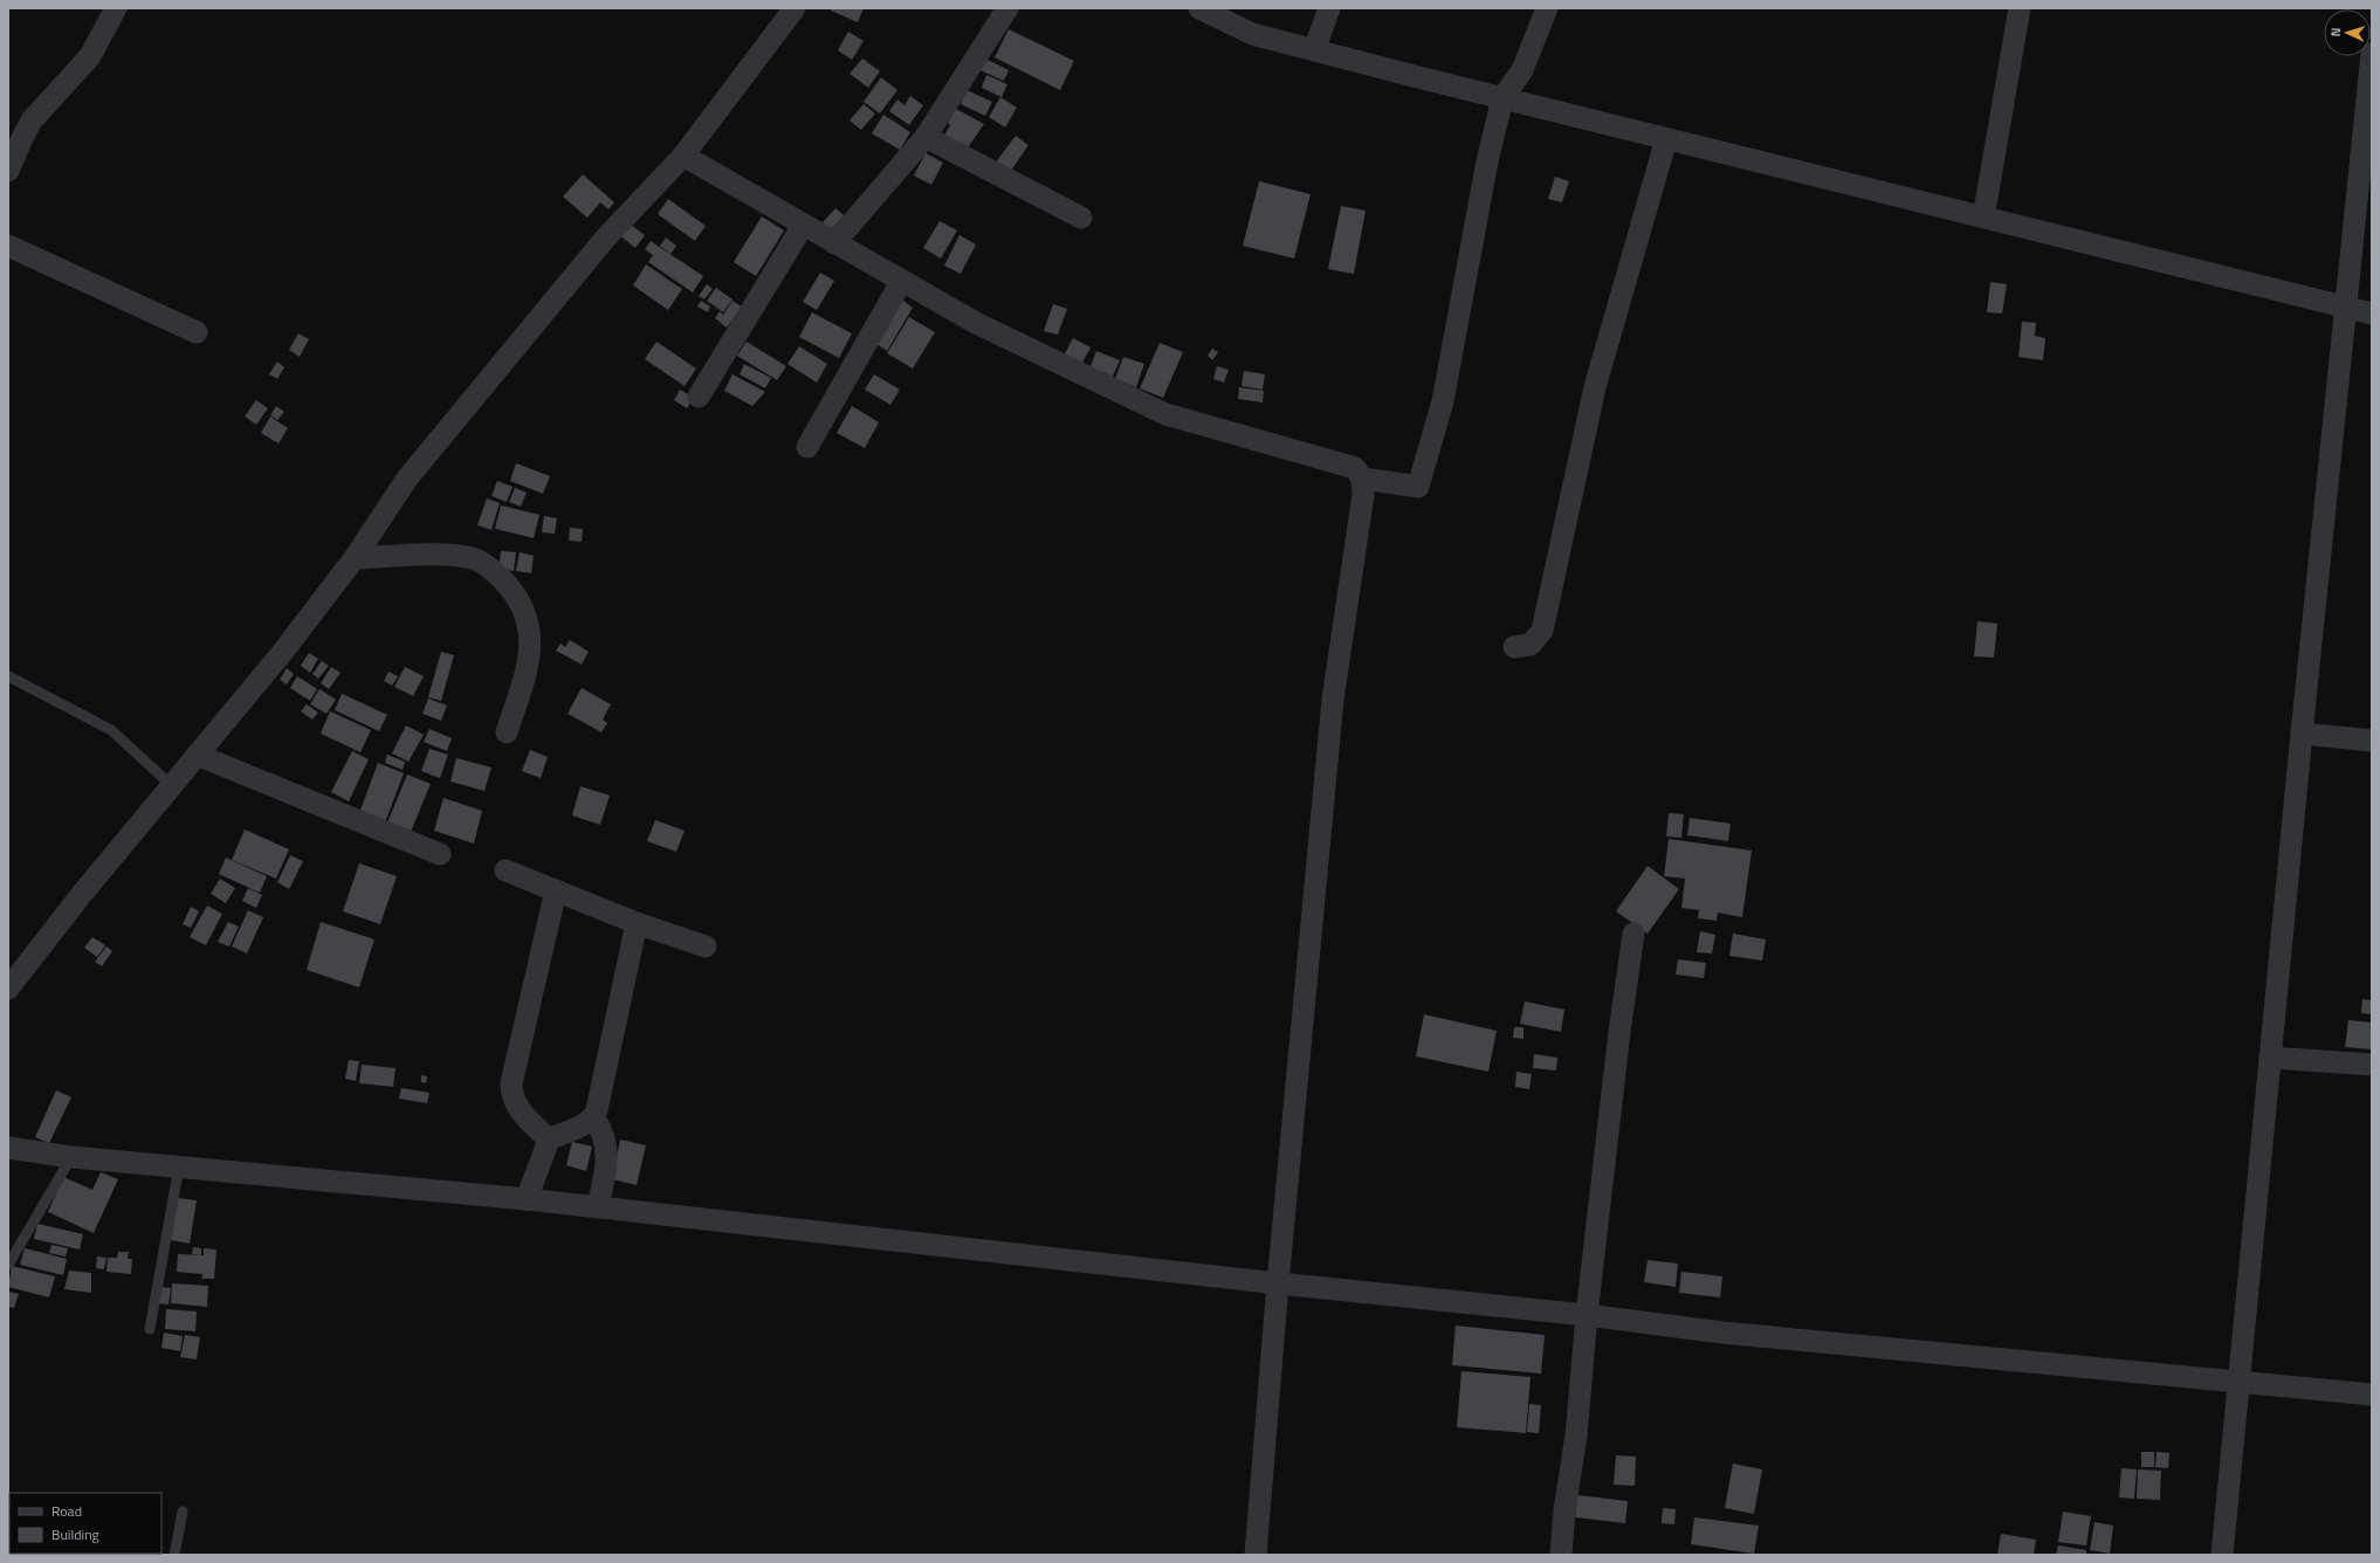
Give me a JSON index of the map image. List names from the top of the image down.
{
  "legend": ["Road", "Building"],
  "north": "left"
}
